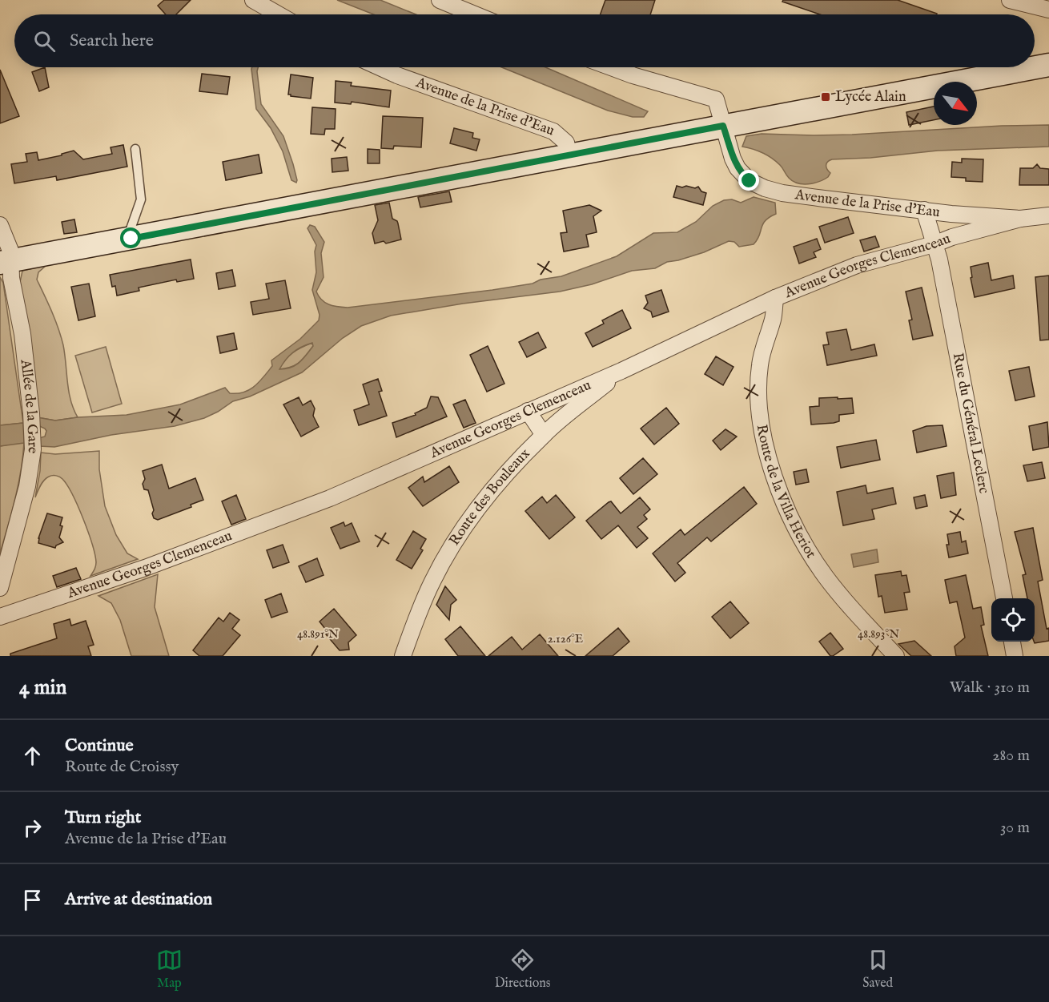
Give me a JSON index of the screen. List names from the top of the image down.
{
  "streets": {
    "street": [
      "Avenue de la Prise d'Eau",
      "Avenue Georges Clemenceau",
      "Allée de la Gare",
      "Rue du Général Leclerc",
      "Route de la Villa Heriot",
      "Route des Bouleaux"
    ]
  },
  "crossings": [
    ["Avenue de la Prise d'Eau", "Avenue Georges Clemenceau"],
    ["Avenue de la Prise d'Eau", "Rue du Général Leclerc"],
    ["Avenue Georges Clemenceau", "Rue du Général Leclerc"],
    ["Avenue Georges Clemenceau", "Route de la Villa Heriot"],
    ["Avenue Georges Clemenceau", "Route des Bouleaux"]
  ],
  "places": {
    "transit": ["Lycée Alain"]
  },
  "north": "bottom right",
  "page": {
    "search": "Search here",
    "heading": ["4 min", "Walk · 310 m"],
    "list": [
      ["Continue", "Route de Croissy", "280 m"],
      ["Turn right", "Avenue de la Prise d'Eau", "30 m"],
      "Arrive at destination"
    ],
    "nav": ["Map", "Directions", "Saved"]
  },
  "coordinates": ["48.891°N", "48.893°N", "2.126°E"]
}
